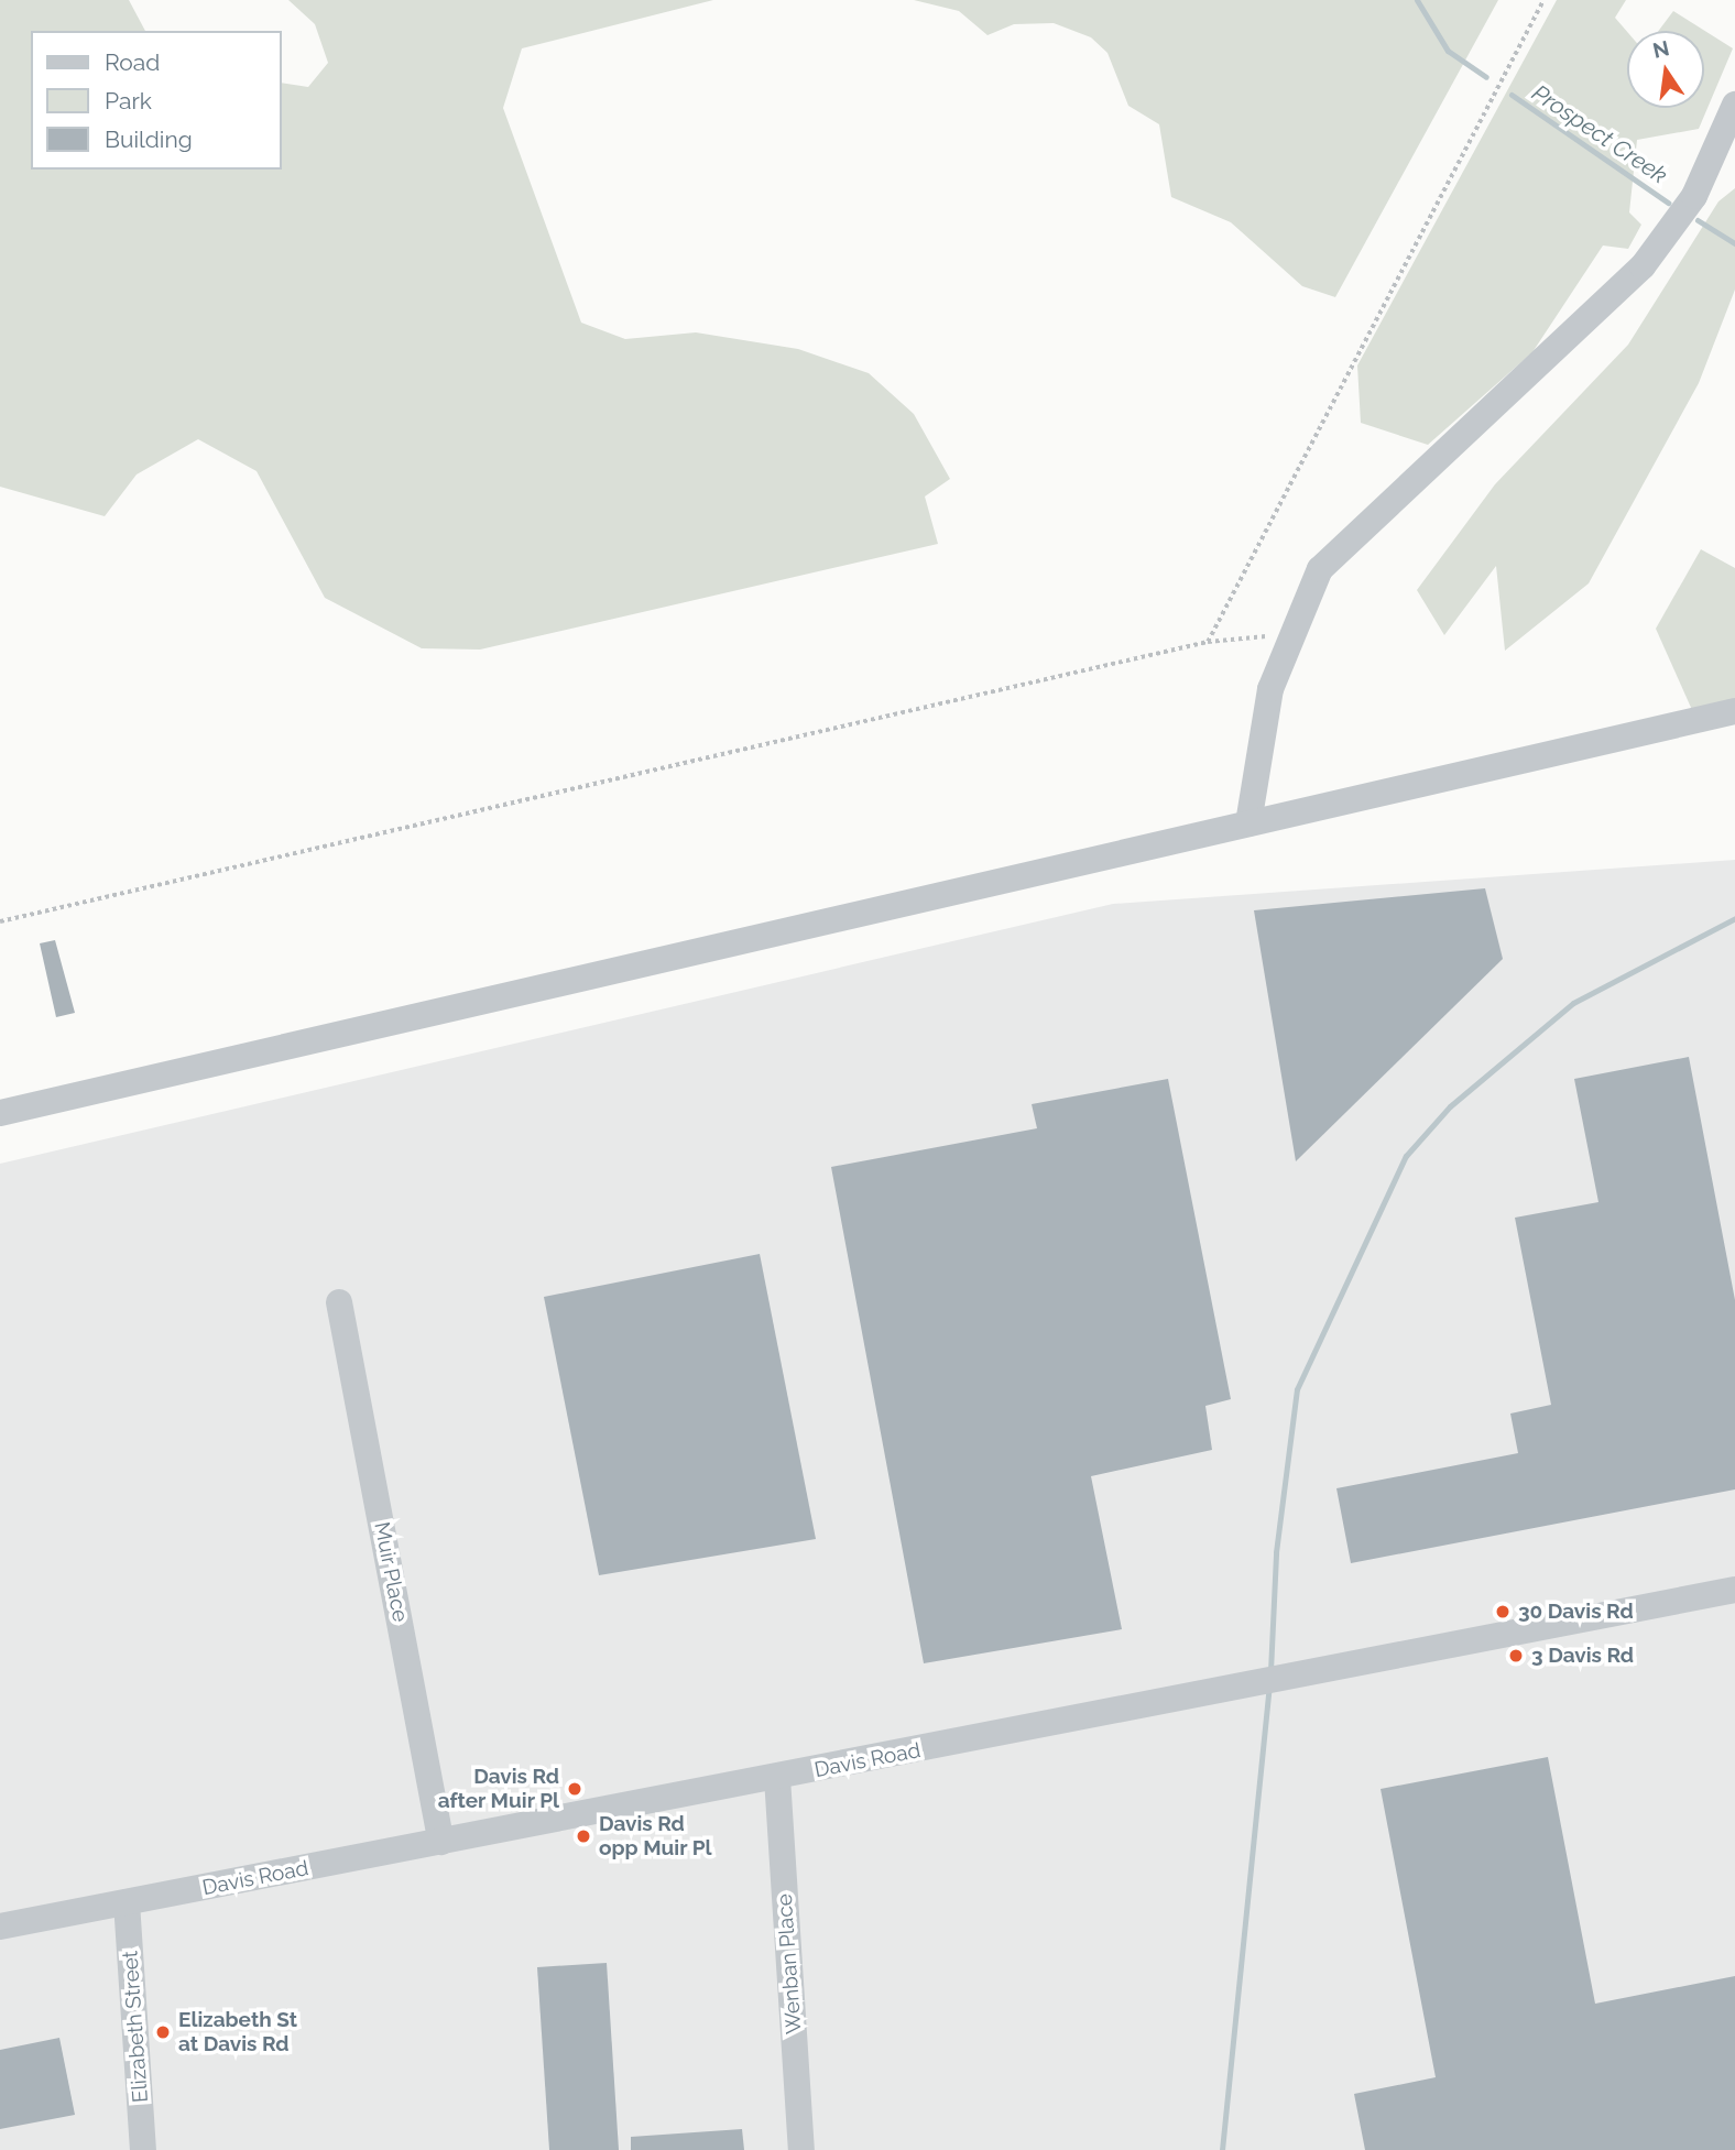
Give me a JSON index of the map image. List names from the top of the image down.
{
  "streets": {
    "street": [
      "Muir Place",
      "Davis Road",
      "Wenban Place",
      "Elizabeth Street"
    ]
  },
  "crossings": [
    ["Muir Place", "Davis Road"],
    ["Davis Road", "Wenban Place"],
    ["Davis Road", "Elizabeth Street"]
  ],
  "water": ["Prospect Creek"],
  "places": [
    "30 Davis Rd",
    "3 Davis Rd",
    "Davis Rd after Muir Pl",
    "Davis Rd opp Muir Pl",
    "Elizabeth St at Davis Rd"
  ],
  "legend": ["Road", "Park", "Building"],
  "north": "top"
}
